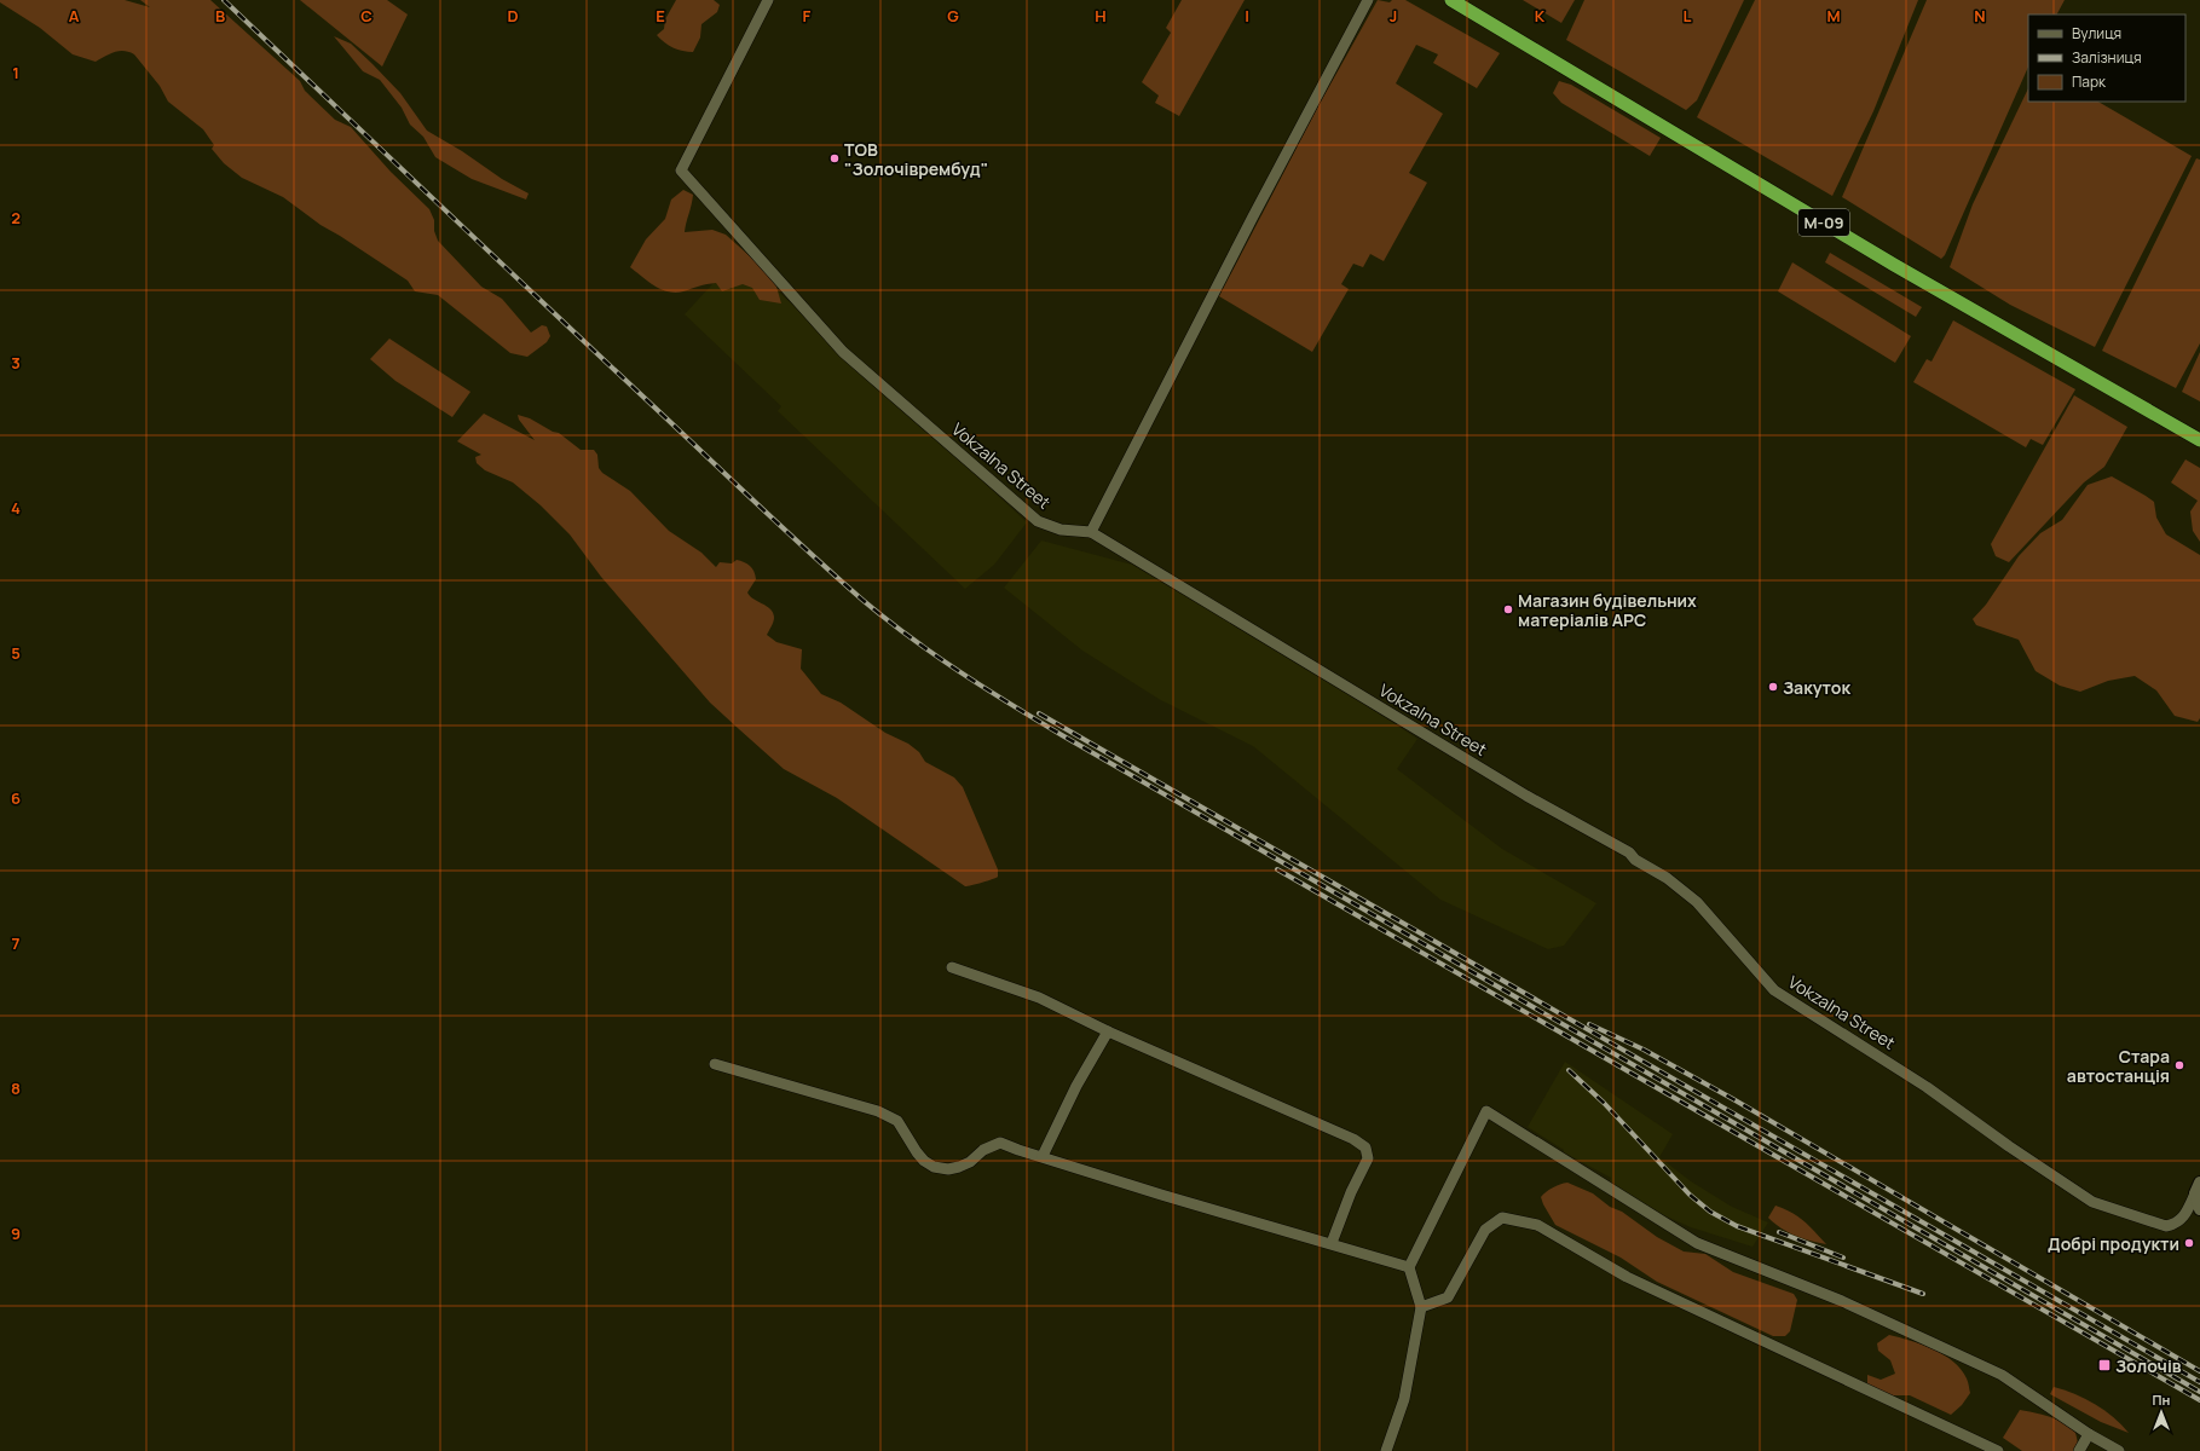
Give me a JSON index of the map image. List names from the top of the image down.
{
  "streets": {
    "highway": ["М-09"],
    "street": ["Vokzalna Street"]
  },
  "places": {
    "other": [
      "ТОВ \"Золочіврембуд\"",
      "Магазин будівельних матеріалів APC",
      "Закуток",
      "Стара автостанція",
      "Добрі продукти"
    ],
    "transit": ["Золочів"]
  },
  "legend": ["Вулиця", "Залізниця", "Парк"],
  "north": "top",
  "grid": {
    "columns": [
      "A",
      "B",
      "C",
      "D",
      "E",
      "F",
      "G",
      "H",
      "I",
      "J",
      "K",
      "L",
      "M",
      "N"
    ],
    "rows": [
      "1",
      "2",
      "3",
      "4",
      "5",
      "6",
      "7",
      "8",
      "9"
    ]
  }
}
